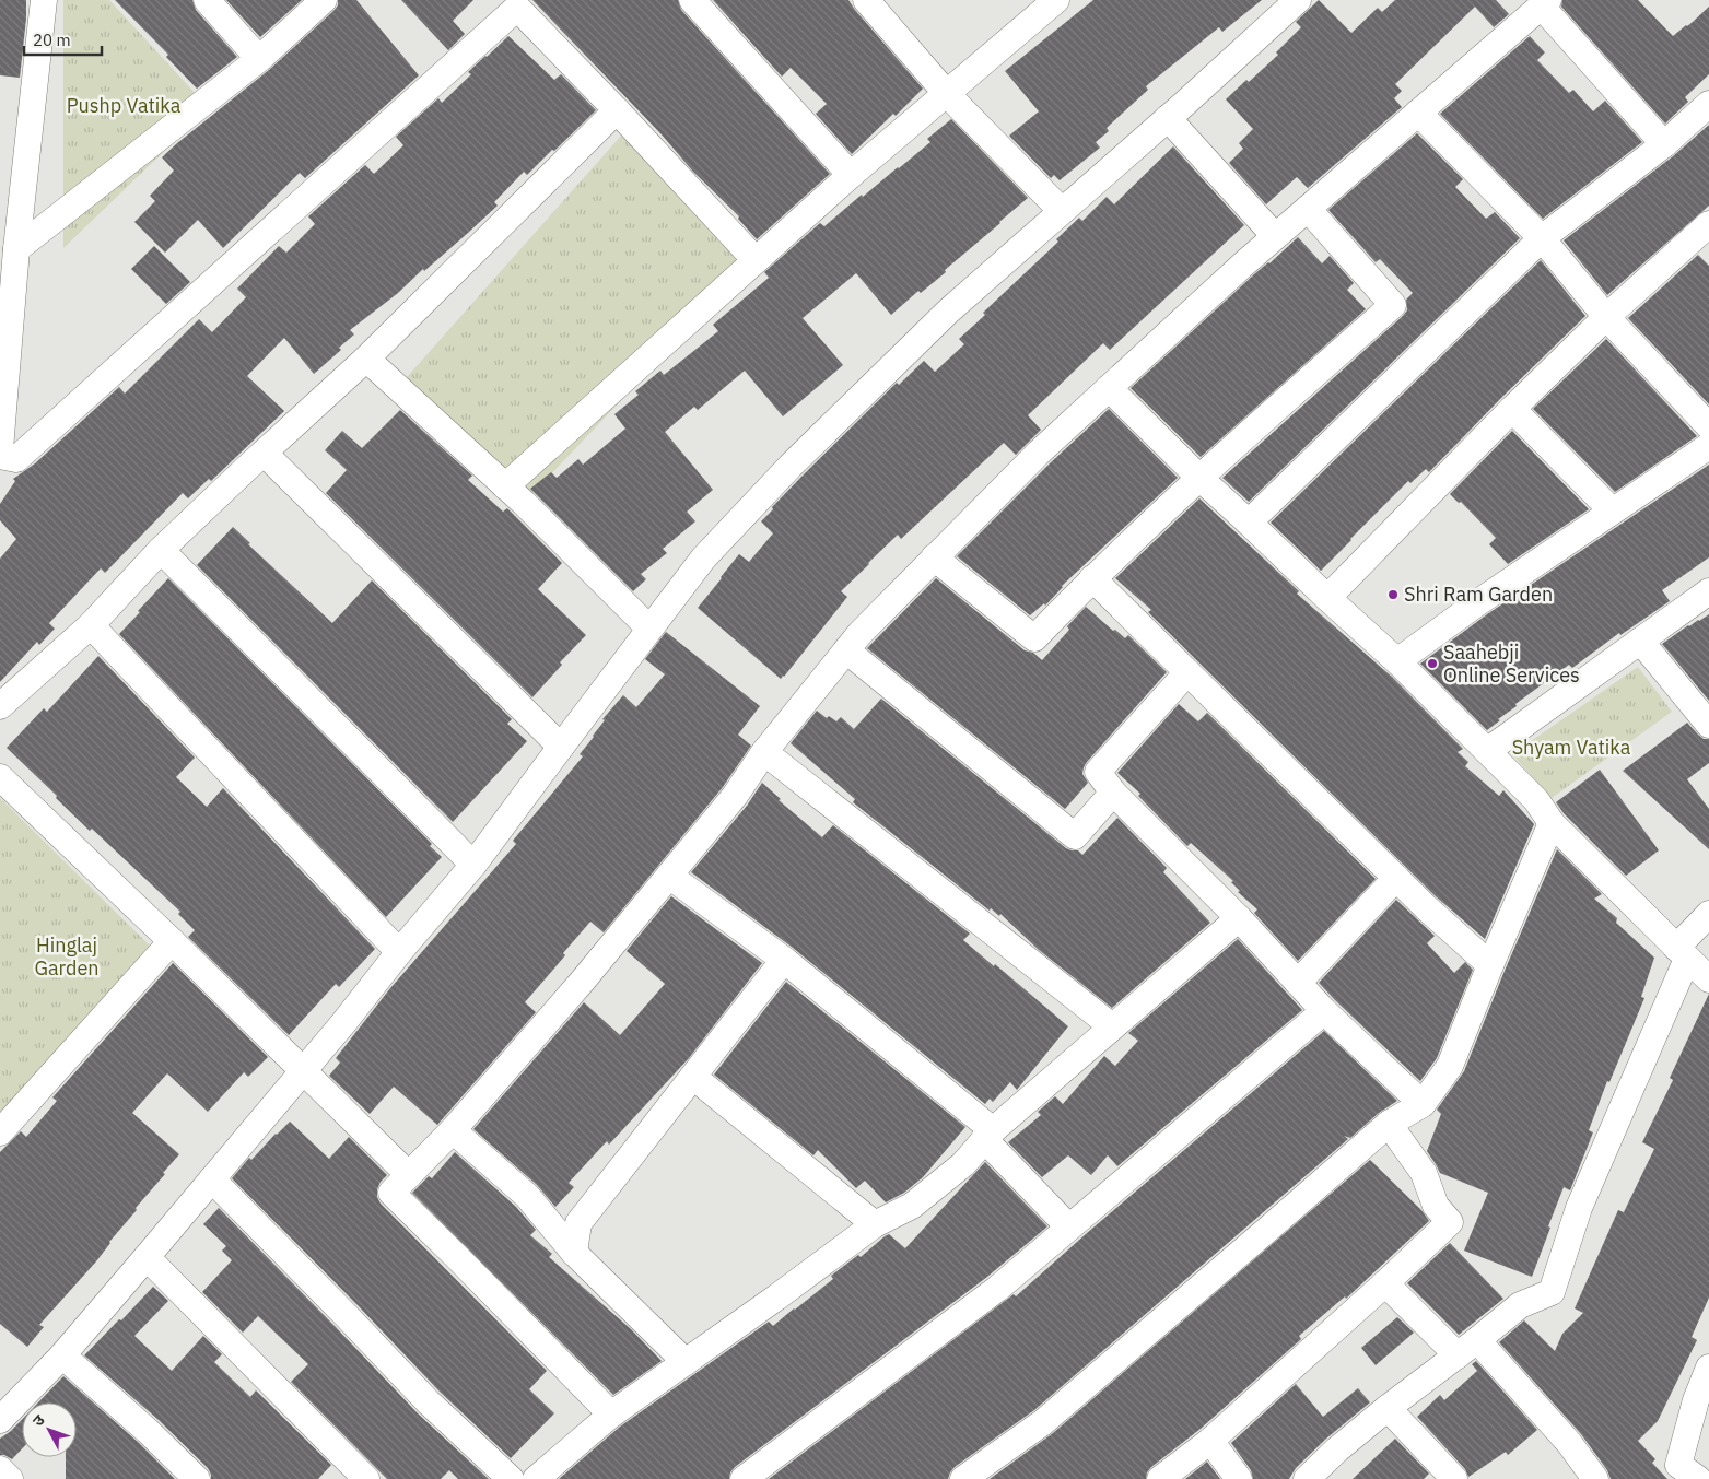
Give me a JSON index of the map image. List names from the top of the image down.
{
  "parks": ["Pushp Vatika", "Shyam Vatika", "Hinglaj Garden"],
  "places": ["Shri Ram Garden", "Saahebji Online Services"],
  "scale_bar": "20 m",
  "north": "top left"
}
